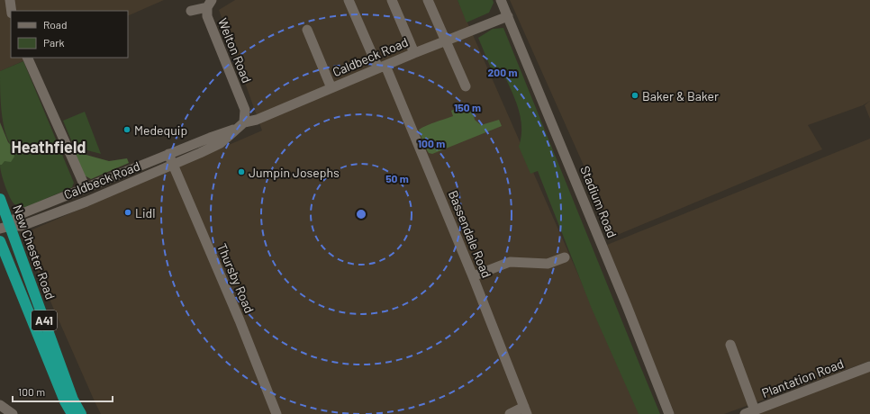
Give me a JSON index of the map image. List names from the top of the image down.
{
  "streets": {
    "highway": ["New Chester Road", "A41"],
    "street": [
      "Welton Road",
      "Caldbeck Road",
      "Stadium Road",
      "Bassendale Road",
      "Thursby Road",
      "Plantation Road"
    ]
  },
  "crossings": [
    ["Welton Road", "Caldbeck Road"],
    ["Caldbeck Road", "Stadium Road"],
    ["Caldbeck Road", "Bassendale Road"],
    ["Caldbeck Road", "New Chester Road"],
    ["Caldbeck Road", "Thursby Road"]
  ],
  "districts": ["Heathfield"],
  "places": [
    "Baker & Baker",
    "Medequip",
    "Jumpin Josephs",
    "Lidl"
  ],
  "legend": ["Road", "Park"],
  "scale_bar": "100 m",
  "rings": [
    "200 m",
    "150 m",
    "100 m",
    "50 m"
  ]
}
